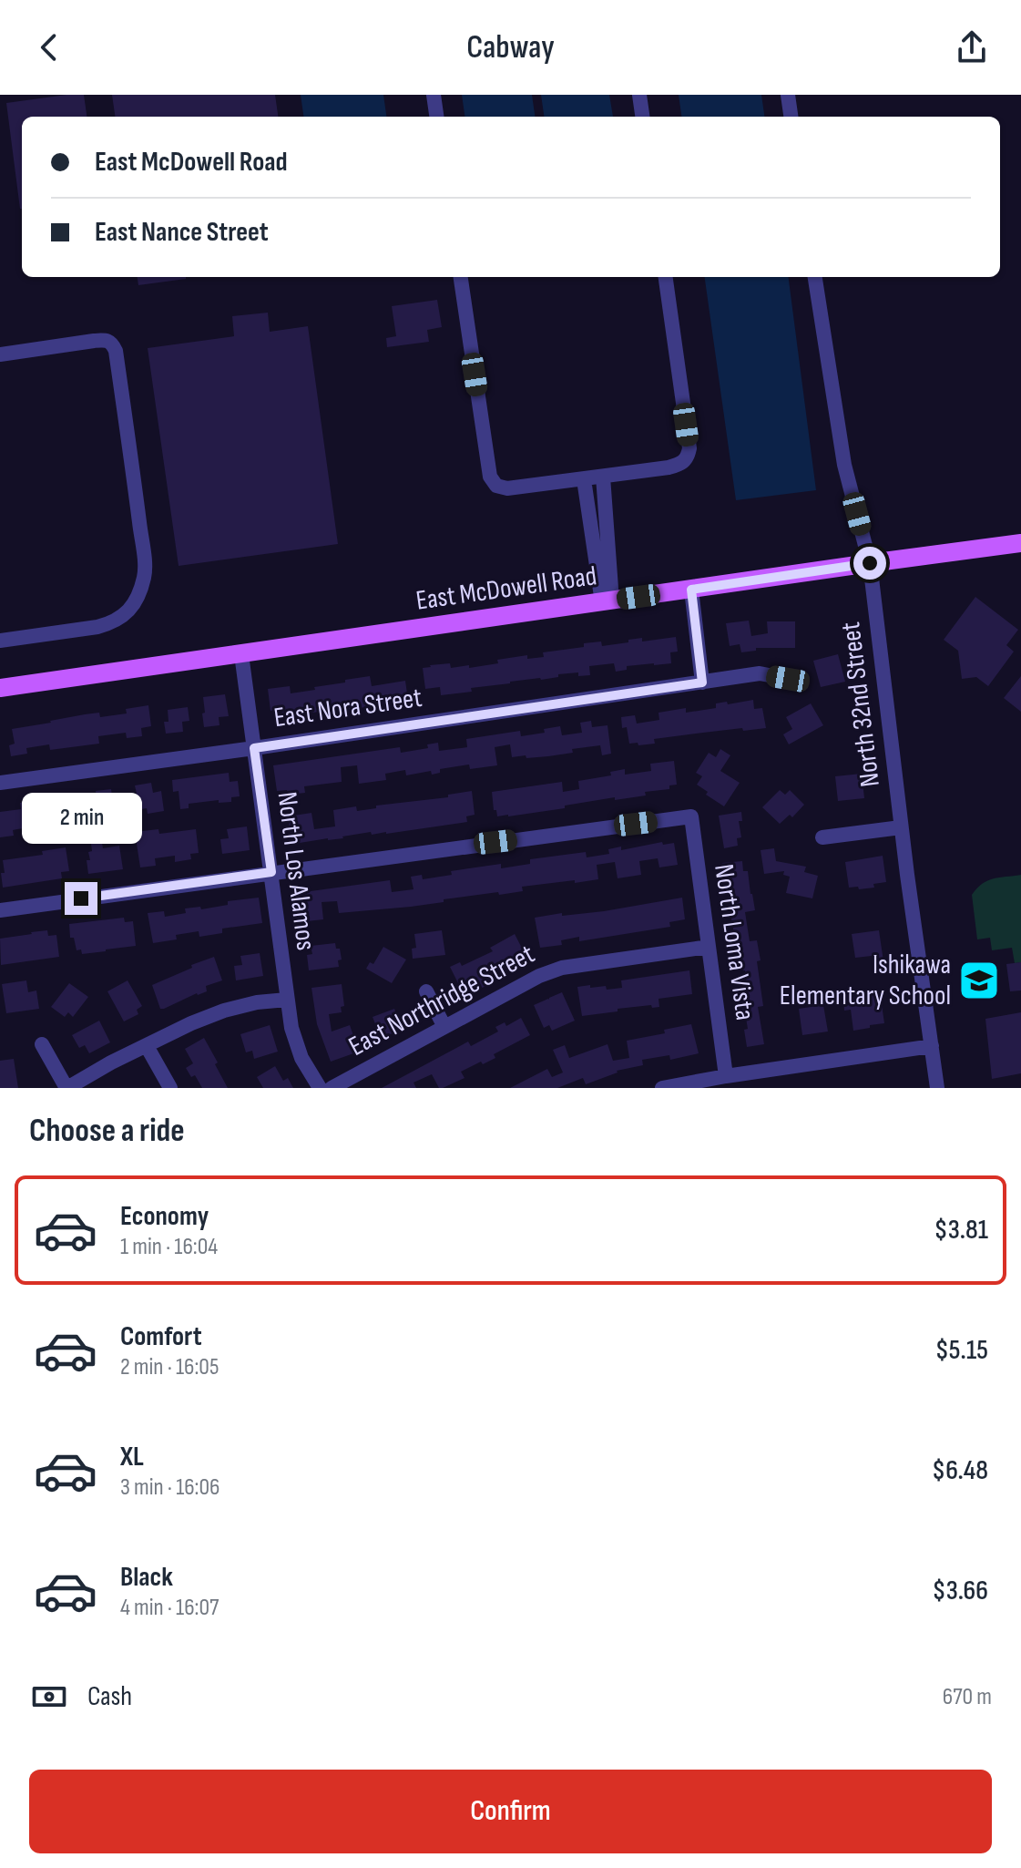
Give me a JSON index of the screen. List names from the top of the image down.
{
  "streets": {
    "main road": ["East McDowell Road"],
    "street": [
      "North 32nd Street",
      "East Nora Street",
      "North Los Alamos",
      "North Loma Vista",
      "East Northridge Street"
    ]
  },
  "crossings": [
    ["East McDowell Road", "North 32nd Street"],
    ["East McDowell Road", "North Los Alamos"],
    ["East Nora Street", "North Los Alamos"],
    ["North Los Alamos", "North Loma Vista"],
    ["North Loma Vista", "East Northridge Street"]
  ],
  "places": {
    "school or university": ["Ishikawa Elementary School"]
  },
  "page": {
    "header": "Cabway",
    "banner": ["East McDowell Road", "East Nance Street"],
    "bubble": "2 min",
    "heading": "Choose a ride",
    "list": [
      {
        "name": "Economy",
        "note": "1 min · 16:04",
        "value": "$3.81"
      },
      {
        "name": "Comfort",
        "note": "2 min · 16:05",
        "value": "$5.15"
      },
      {
        "name": "XL",
        "note": "3 min · 16:06",
        "value": "$6.48"
      },
      {
        "name": "Black",
        "note": "4 min · 16:07",
        "value": "$3.66"
      }
    ],
    "pay": ["Cash", "670 m"],
    "buttons": "Confirm"
  }
}
